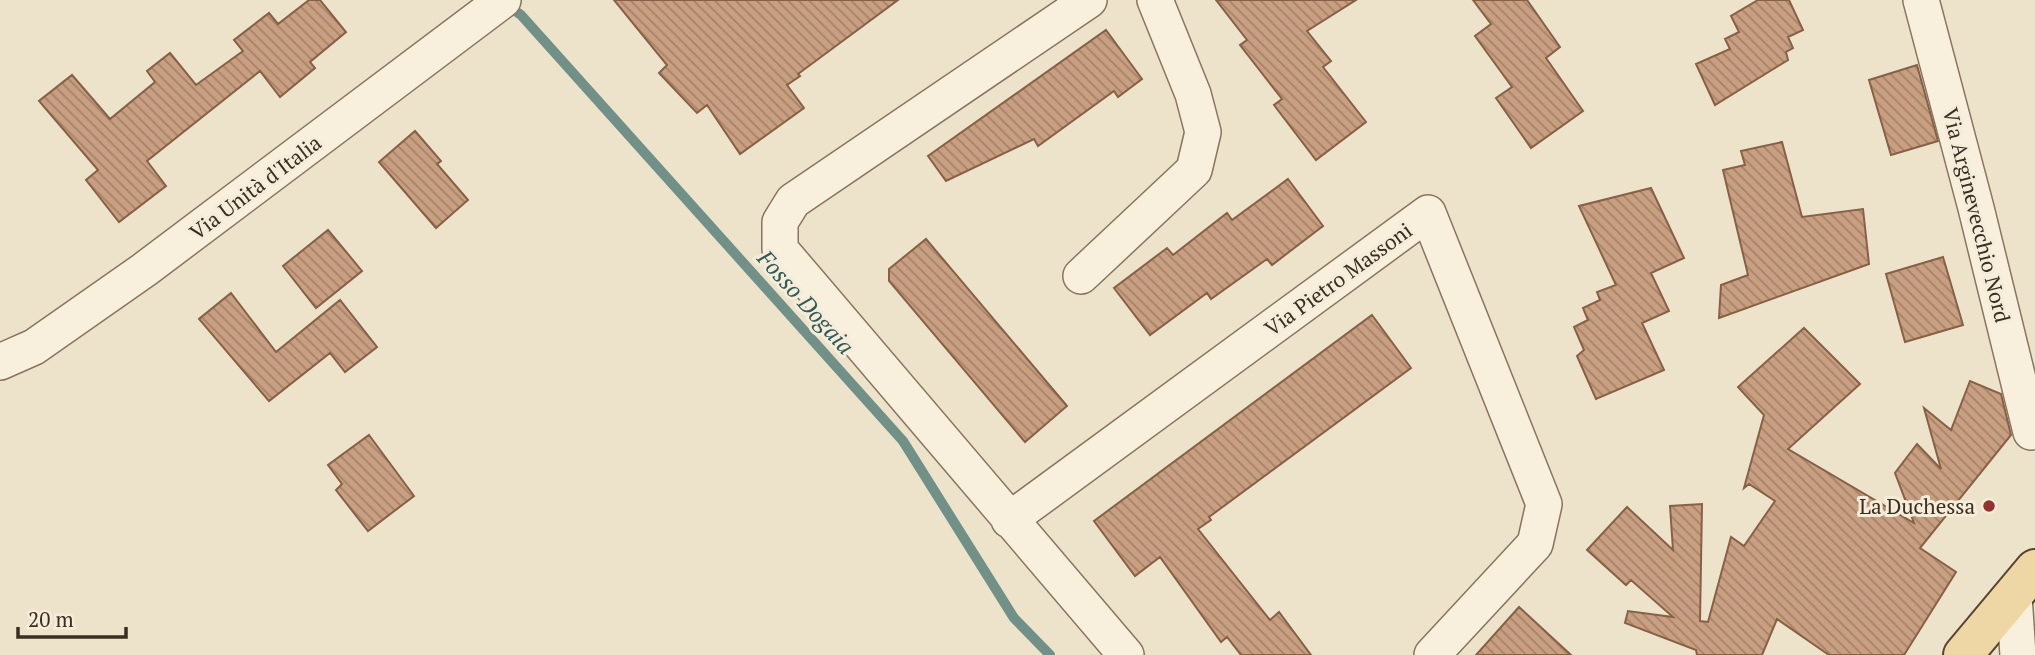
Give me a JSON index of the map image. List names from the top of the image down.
{
  "streets": {
    "street": ["Via Unità d'Italia", "Via Arginevecchio Nord", "Via Pietro Massoni"]
  },
  "water": ["Fosso Dogaia"],
  "places": ["La Duchessa"],
  "scale_bar": "20 m"
}
